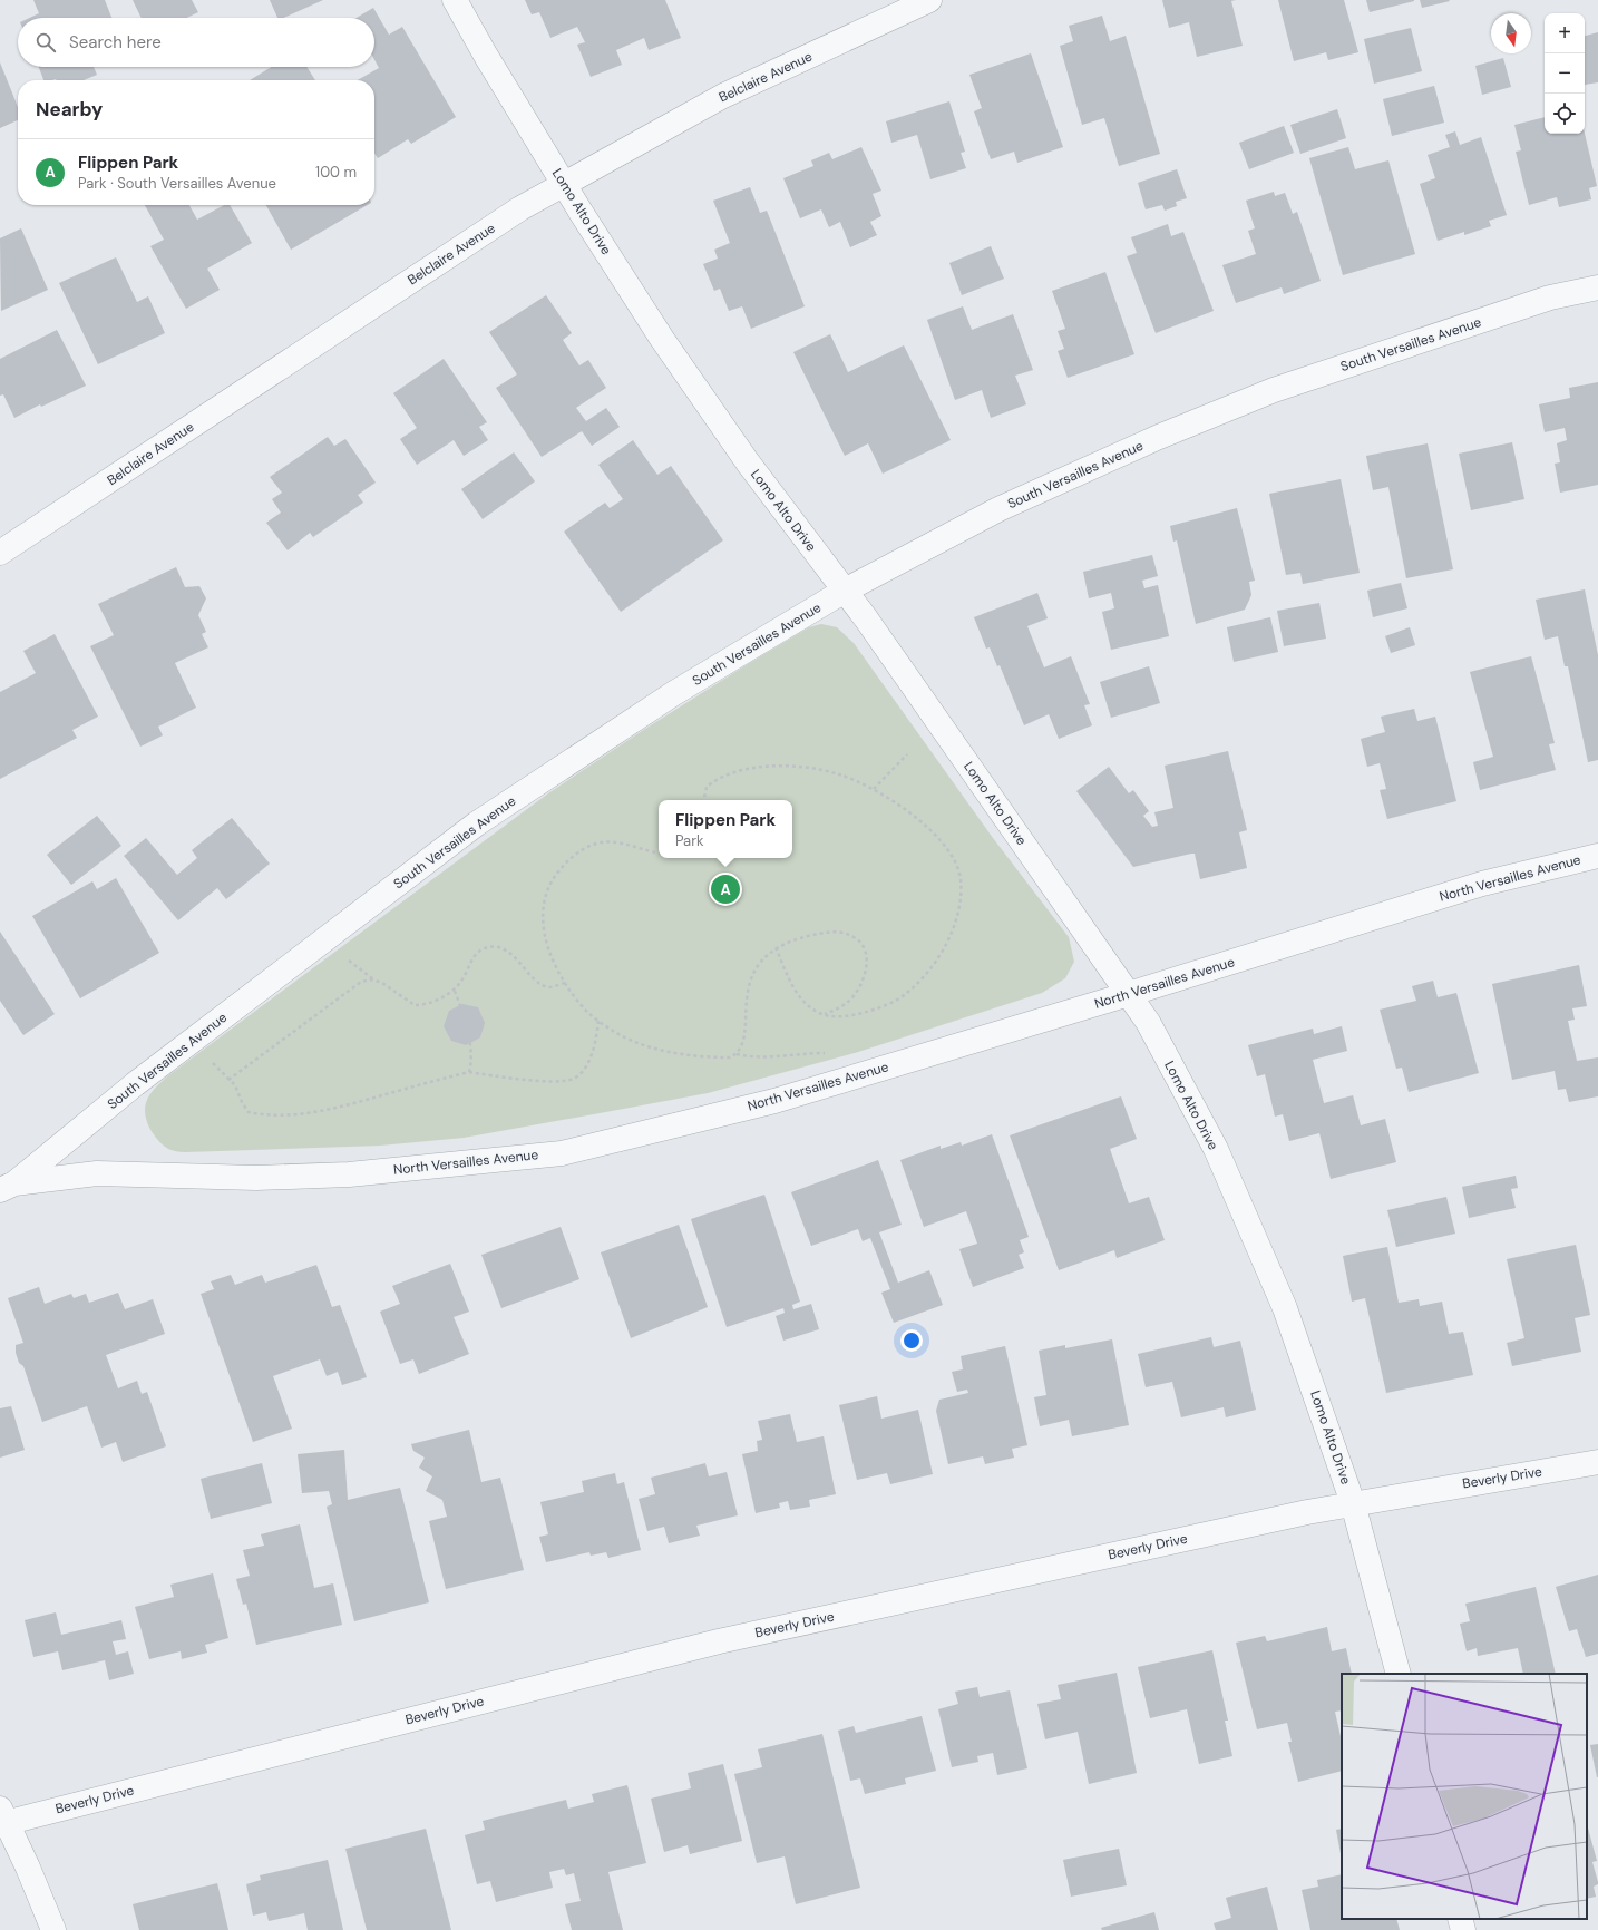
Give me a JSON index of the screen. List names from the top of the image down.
{
  "streets": {
    "street": [
      "Belclaire Avenue",
      "Lomo Alto Drive",
      "South Versailles Avenue",
      "North Versailles Avenue",
      "Beverly Drive"
    ]
  },
  "crossings": [
    ["Belclaire Avenue", "Lomo Alto Drive"],
    ["Lomo Alto Drive", "South Versailles Avenue"],
    ["Lomo Alto Drive", "North Versailles Avenue"],
    ["Lomo Alto Drive", "Beverly Drive"],
    ["South Versailles Avenue", "North Versailles Avenue"]
  ],
  "north": "bottom",
  "page": {
    "map_buttons": ["+", "−"],
    "search": "Search here",
    "heading": "Nearby",
    "list": [
      {
        "mark": "A",
        "name": "Flippen Park",
        "note": "Park · South Versailles Avenue",
        "value": "100 m"
      }
    ],
    "popup": ["Flippen Park", "Park"],
    "pins": "A"
  }
}
